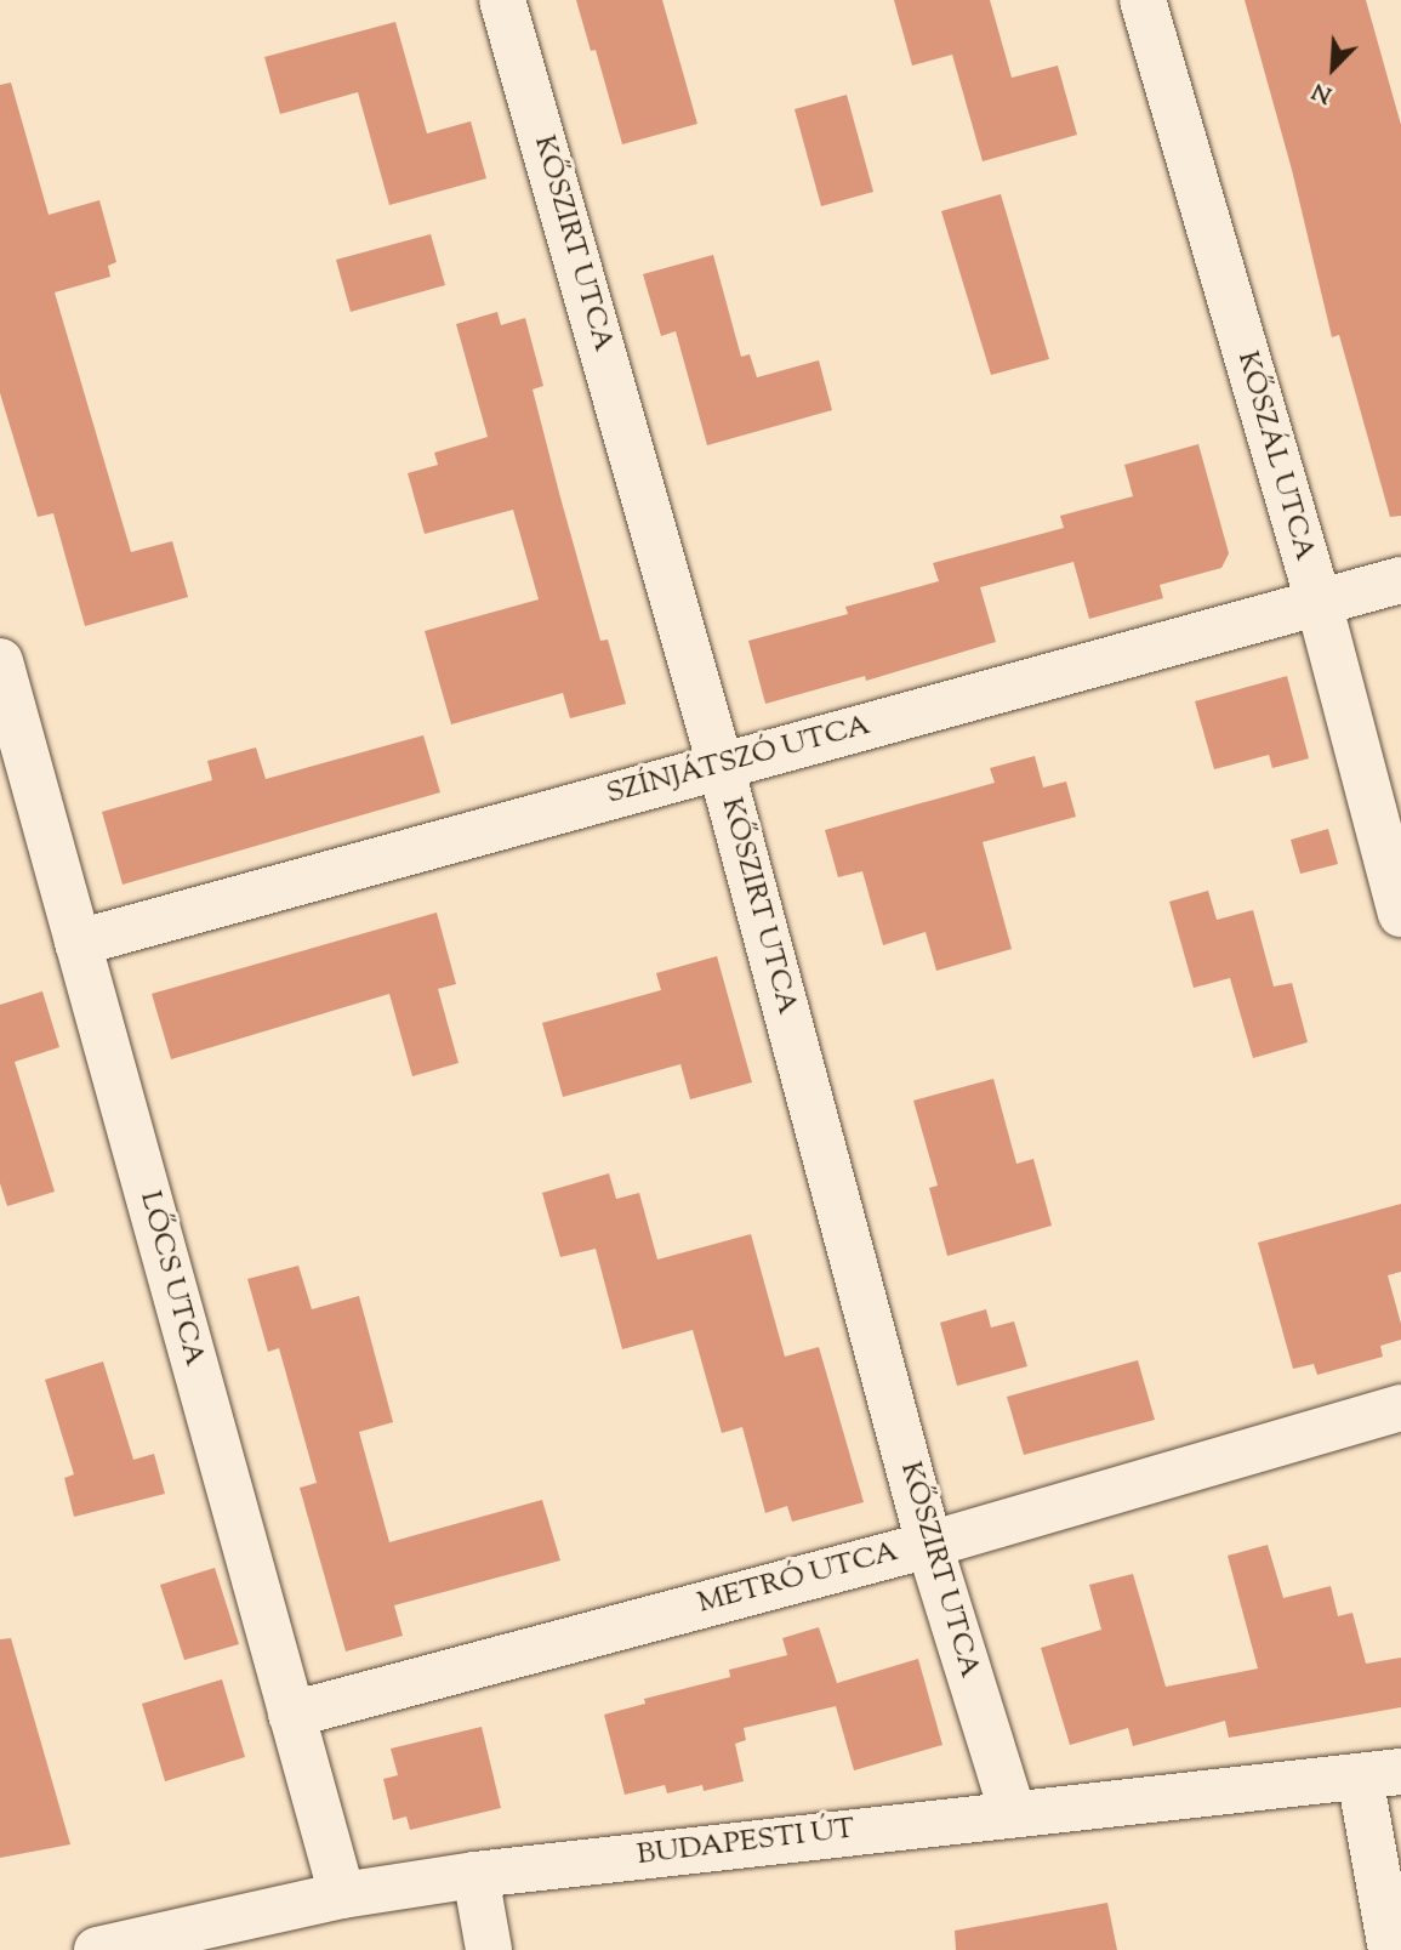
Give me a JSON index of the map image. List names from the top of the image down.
{
  "streets": {
    "street": [
      "KŐSZIRT UTCA",
      "KŐSZÁL UTCA",
      "SZÍNJÁTSZÓ UTCA",
      "LŐCS UTCA",
      "METRÓ UTCA",
      "BUDAPESTI ÚT"
    ]
  },
  "crossings": [
    ["KŐSZIRT UTCA", "SZÍNJÁTSZÓ UTCA"],
    ["KŐSZIRT UTCA", "METRÓ UTCA"],
    ["KŐSZIRT UTCA", "BUDAPESTI ÚT"],
    ["KŐSZÁL UTCA", "SZÍNJÁTSZÓ UTCA"],
    ["SZÍNJÁTSZÓ UTCA", "LŐCS UTCA"],
    ["LŐCS UTCA", "METRÓ UTCA"],
    ["LŐCS UTCA", "BUDAPESTI ÚT"]
  ],
  "north": "bottom left"
}
